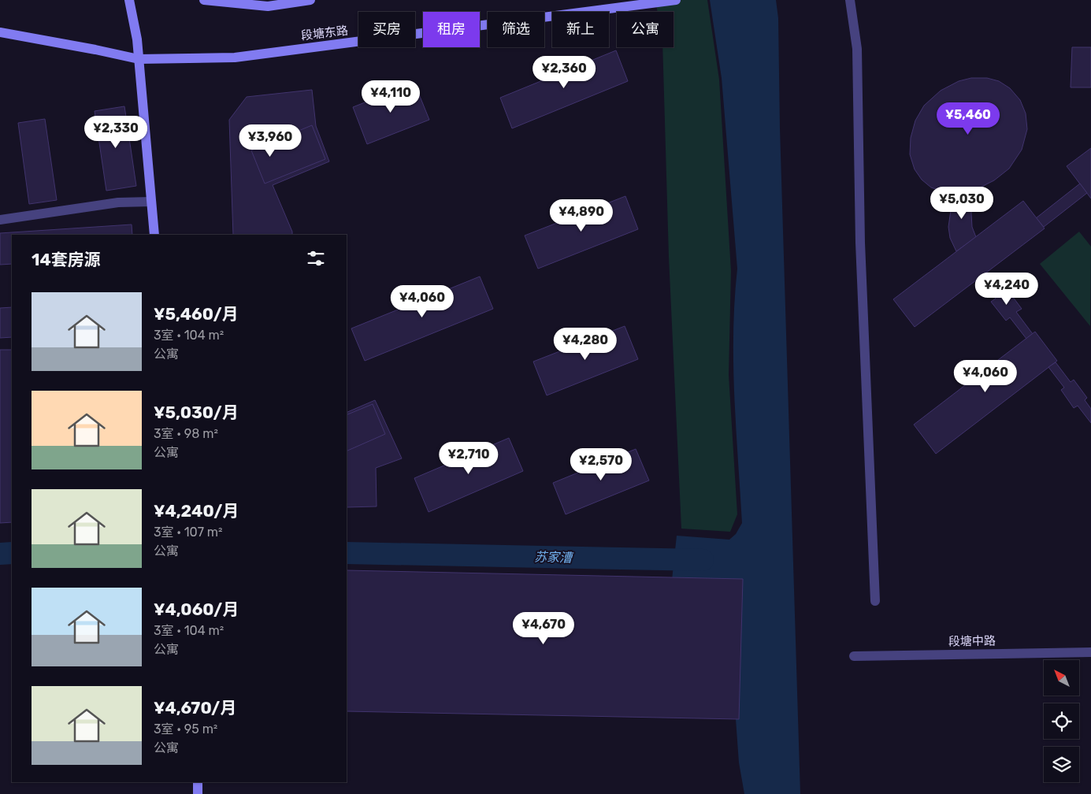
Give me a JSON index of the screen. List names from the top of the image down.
{
  "streets": {
    "main road": ["段塘东路"],
    "street": ["段塘中路"]
  },
  "water": ["苏家漕"],
  "north": "top left",
  "page": {
    "chip": [
      "买房",
      "租房",
      "筛选",
      "新上",
      "公寓"
    ],
    "price": [
      "¥2,360",
      "¥4,110",
      "¥5,460",
      "¥2,330",
      "¥3,960",
      "¥5,030",
      "¥4,890",
      "¥4,240",
      "¥4,060",
      "¥4,280",
      "¥4,060",
      "¥2,710",
      "¥2,570",
      "¥4,670"
    ],
    "heading": "14套房源",
    "list": [
      {
        "name": "¥5,460/月",
        "note": "3室 · 104 m² · 公寓"
      },
      {
        "name": "¥5,030/月",
        "note": "3室 · 98 m² · 公寓"
      },
      {
        "name": "¥4,240/月",
        "note": "3室 · 107 m² · 公寓"
      },
      {
        "name": "¥4,060/月",
        "note": "3室 · 104 m² · 公寓"
      },
      {
        "name": "¥4,670/月",
        "note": "3室 · 95 m² · 公寓"
      }
    ]
  }
}
